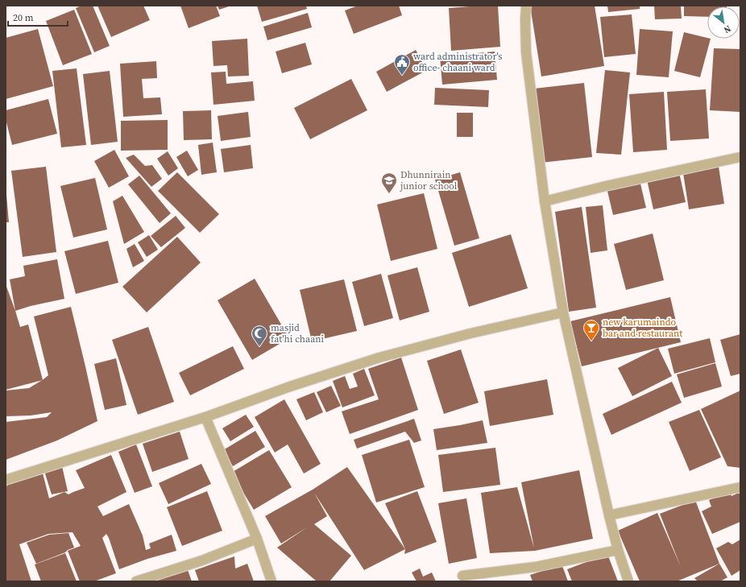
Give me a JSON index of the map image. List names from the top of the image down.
{
  "places": {
    "public building": ["ward administrator's office- chaani ward"],
    "school or university": ["Dhunnirain junior school"],
    "bar": ["new karumaindo bar and restaurant"],
    "mosque": ["masjid fat'hi chaani"]
  },
  "scale_bar": "20 m",
  "north": "bottom right"
}
